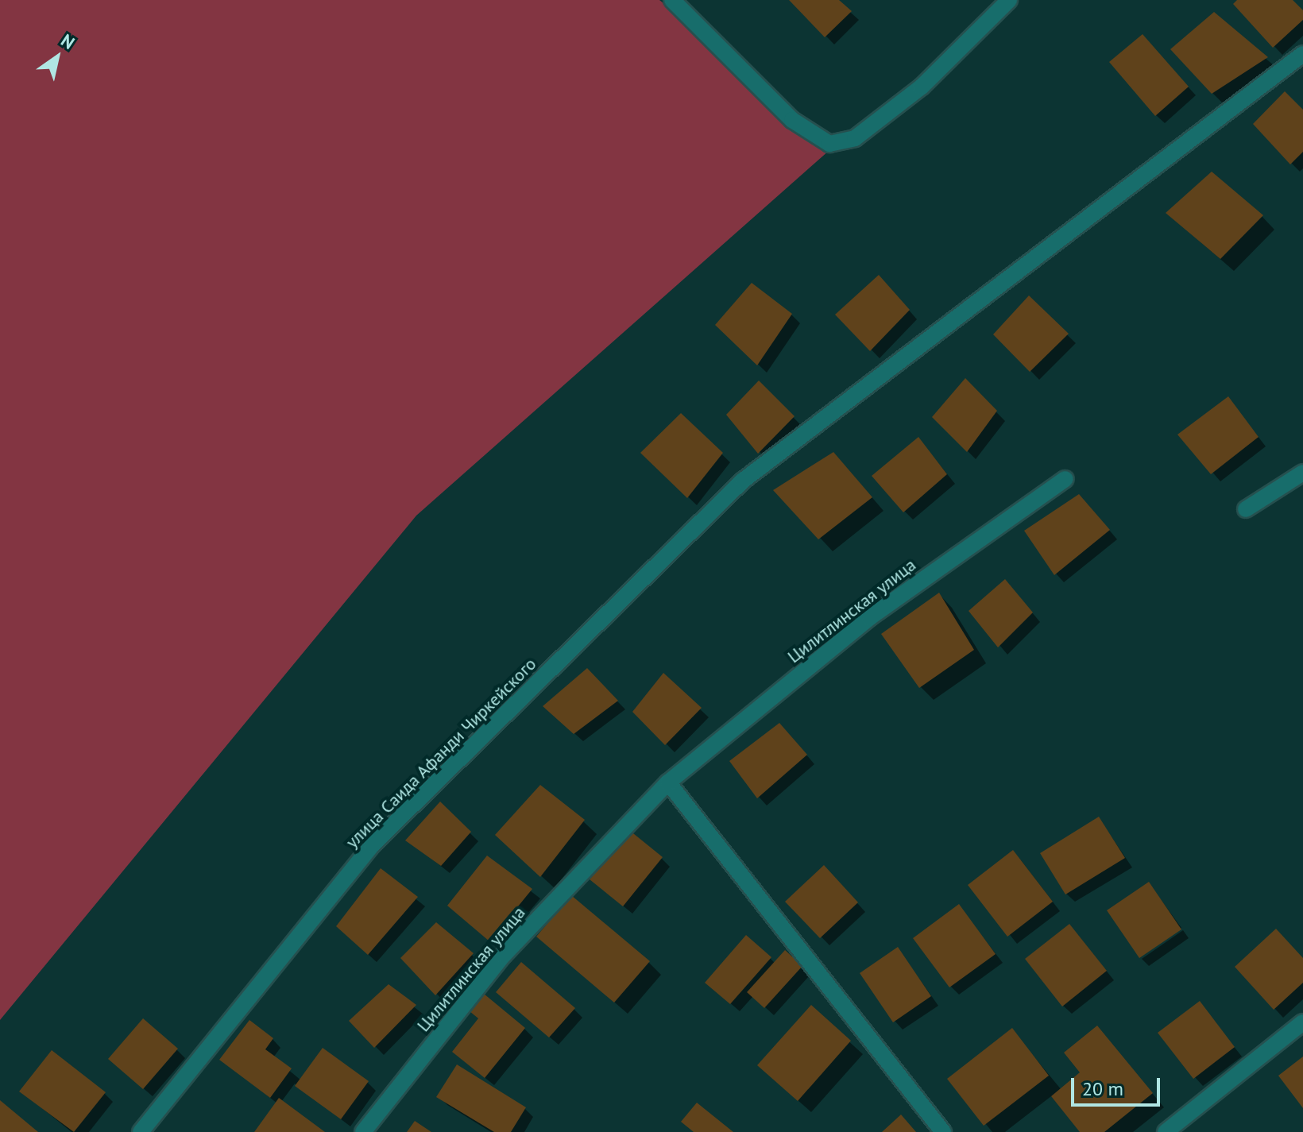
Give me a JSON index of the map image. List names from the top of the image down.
{
  "streets": {
    "street": ["Цилитлинская улица", "улица Саида Афанди Чиркейского"]
  },
  "scale_bar": "20 m",
  "north": "top right"
}
